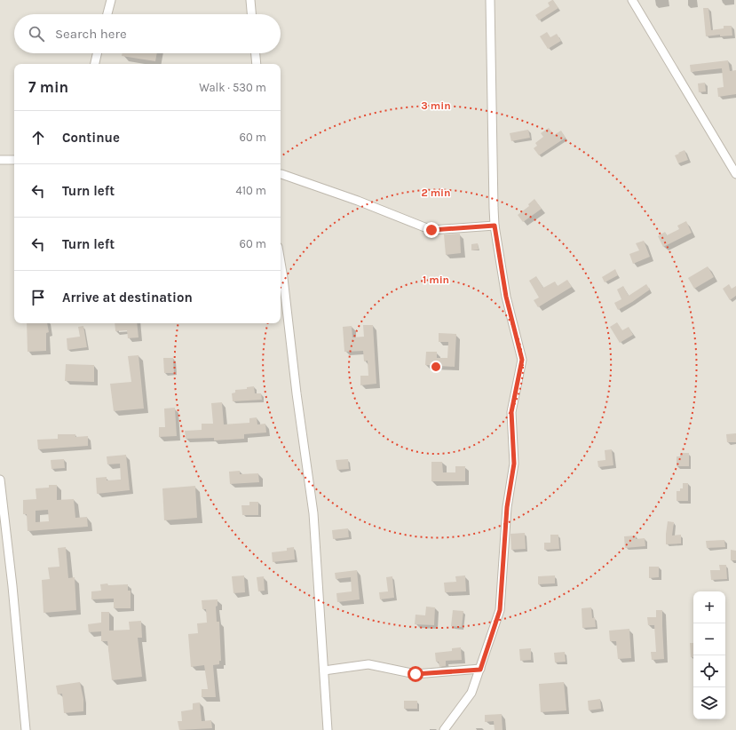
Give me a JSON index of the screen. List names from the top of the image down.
{
  "page": {
    "search": "Search here",
    "heading": ["7 min", "Walk · 530 m"],
    "list": [
      ["Continue", "60 m"],
      ["Turn left", "410 m"],
      ["Turn left", "60 m"],
      "Arrive at destination"
    ],
    "map_buttons": ["+", "−"]
  },
  "rings": ["3 min", "2 min", "1 min"]
}
